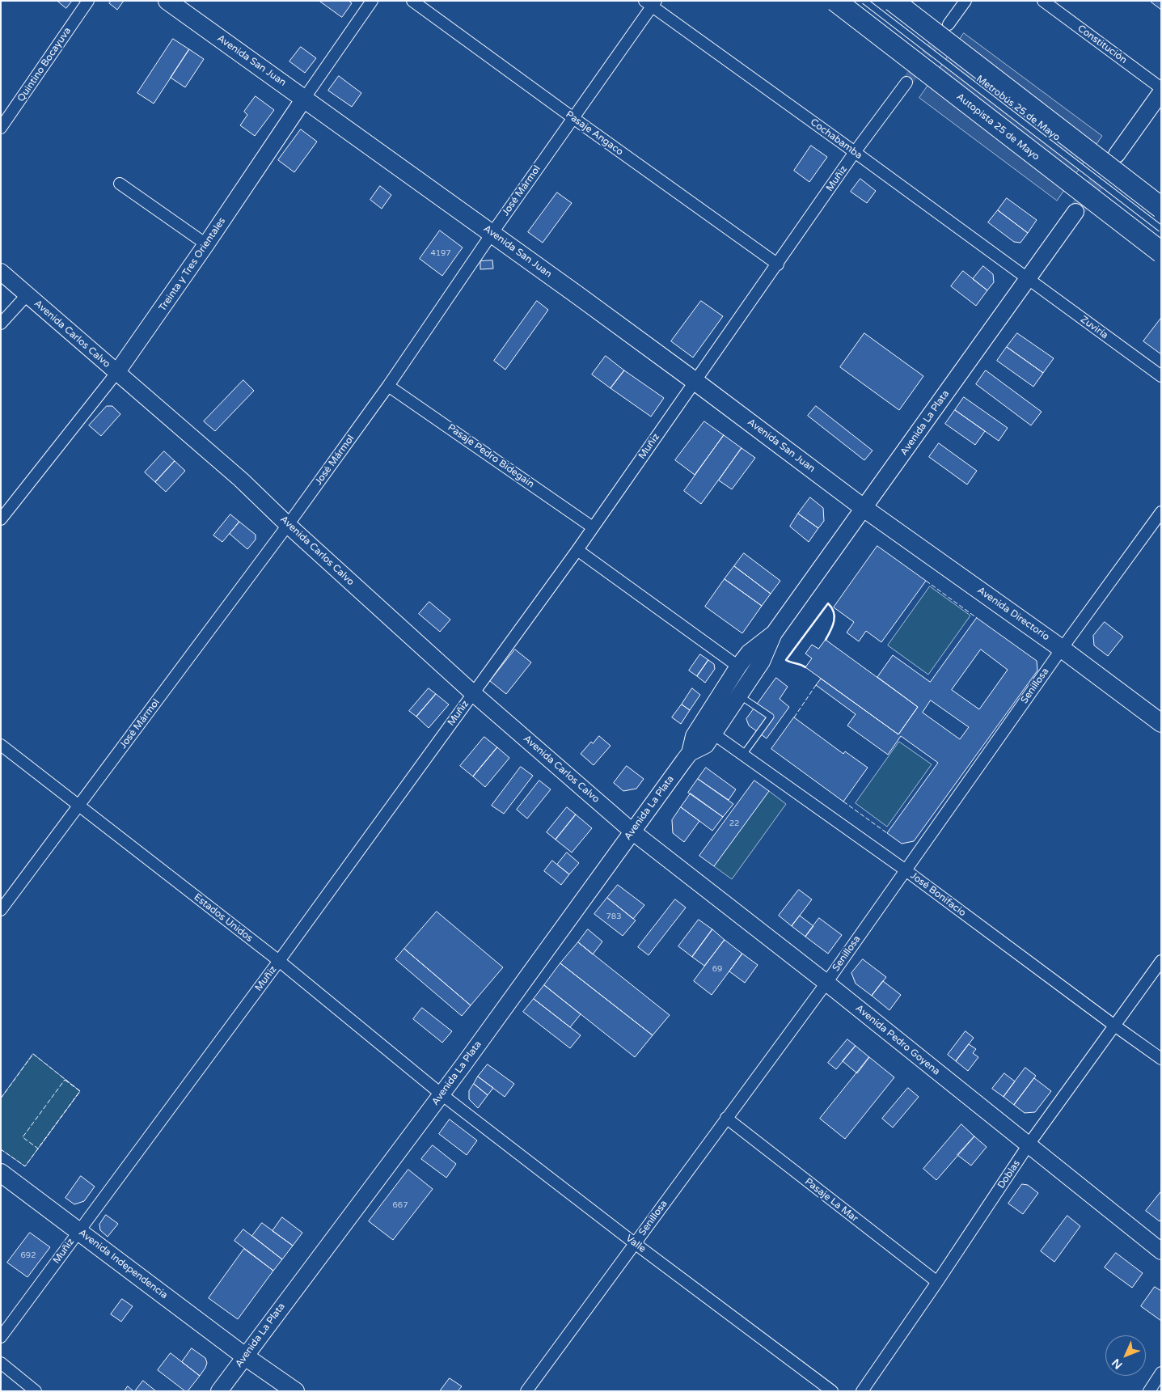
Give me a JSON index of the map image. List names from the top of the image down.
{
  "streets": {
    "highway": ["Autopista 25 de Mayo"],
    "main road": [
      "Avenida San Juan",
      "Treinta y Tres Orientales",
      "Avenida Carlos Calvo",
      "Avenida La Plata",
      "Avenida Directorio",
      "Avenida Pedro Goyena",
      "Avenida Independencia"
    ],
    "street": [
      "Constitución",
      "Quintino Bocayuva",
      "Pasaje Angaco",
      "Cochabamba",
      "Muñiz",
      "José Mármol",
      "Zuviría",
      "Pasaje Pedro Bidegain",
      "Senillosa",
      "José Bonifacio",
      "Estados Unidos",
      "Doblas",
      "Pasaje La Mar",
      "Valle"
    ],
    "lane": ["Metrobús 25 de Mayo"]
  },
  "crossings": [
    ["Avenida San Juan", "Muñiz"],
    ["Avenida San Juan", "José Mármol"],
    ["Avenida San Juan", "Treinta y Tres Orientales"],
    ["Avenida San Juan", "Avenida La Plata"],
    ["Avenida San Juan", "Avenida Directorio"],
    ["Pasaje Angaco", "Muñiz"],
    ["Pasaje Angaco", "José Mármol"],
    ["Cochabamba", "Muñiz"],
    ["Cochabamba", "José Mármol"],
    ["Cochabamba", "Zuviría"],
    ["Cochabamba", "Avenida La Plata"],
    ["Muñiz", "Avenida Carlos Calvo"],
    ["Muñiz", "Pasaje Pedro Bidegain"],
    ["Muñiz", "Estados Unidos"],
    ["Muñiz", "Avenida Independencia"],
    ["José Mármol", "Avenida Carlos Calvo"],
    ["José Mármol", "Pasaje Pedro Bidegain"],
    ["José Mármol", "Estados Unidos"],
    ["Treinta y Tres Orientales", "Avenida Carlos Calvo"],
    ["Zuviría", "Avenida La Plata"],
    ["Avenida Carlos Calvo", "Avenida La Plata"],
    ["Avenida Carlos Calvo", "Avenida Pedro Goyena"],
    ["Avenida La Plata", "Avenida Directorio"],
    ["Avenida La Plata", "José Bonifacio"],
    ["Avenida La Plata", "Estados Unidos"],
    ["Avenida La Plata", "Avenida Pedro Goyena"],
    ["Avenida La Plata", "Valle"],
    ["Avenida La Plata", "Avenida Independencia"],
    ["Avenida Directorio", "Senillosa"],
    ["Senillosa", "José Bonifacio"],
    ["Senillosa", "Avenida Pedro Goyena"],
    ["Senillosa", "Pasaje La Mar"],
    ["Senillosa", "Valle"],
    ["José Bonifacio", "Doblas"],
    ["Estados Unidos", "Valle"],
    ["Avenida Pedro Goyena", "Doblas"],
    ["Doblas", "Pasaje La Mar"]
  ],
  "house_numbers": [
    "4197",
    "22",
    "783",
    "69",
    "667",
    "692"
  ],
  "north": "bottom left"
}
